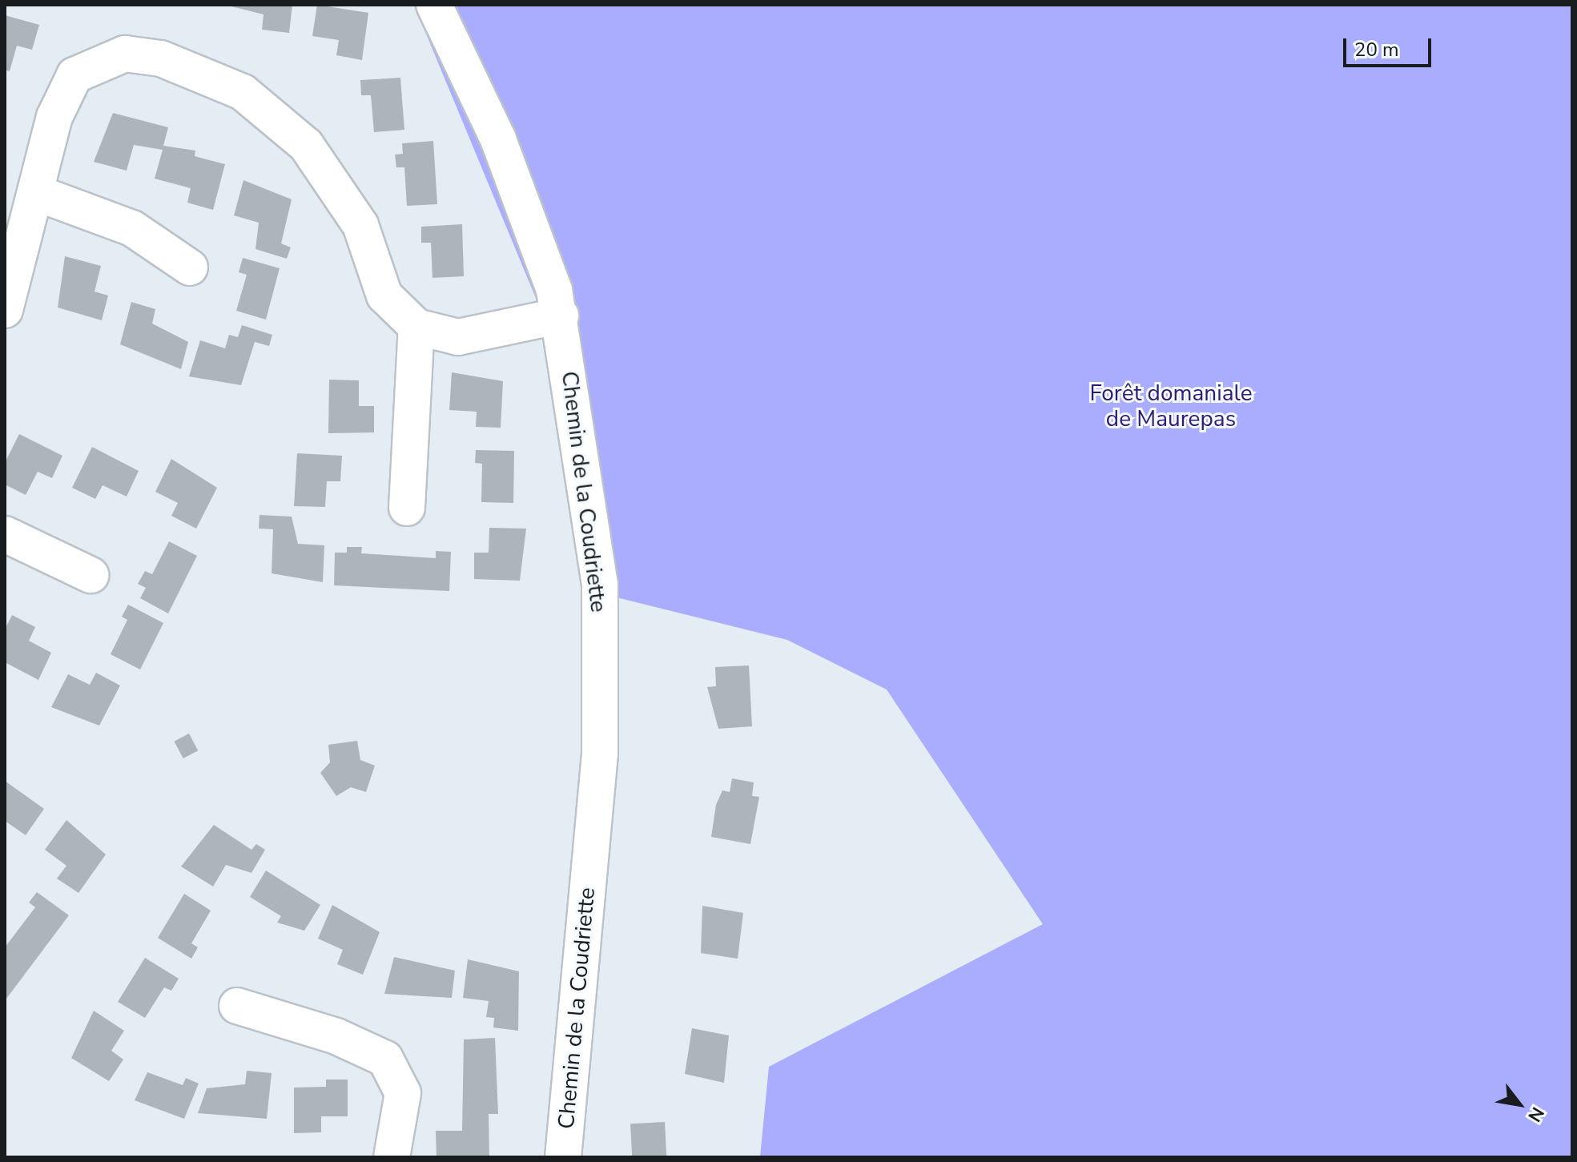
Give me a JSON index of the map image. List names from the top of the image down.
{
  "streets": {
    "street": ["Chemin de la Coudriette"]
  },
  "parks": ["Forêt domaniale de Maurepas"],
  "scale_bar": "20 m",
  "north": "bottom right"
}
